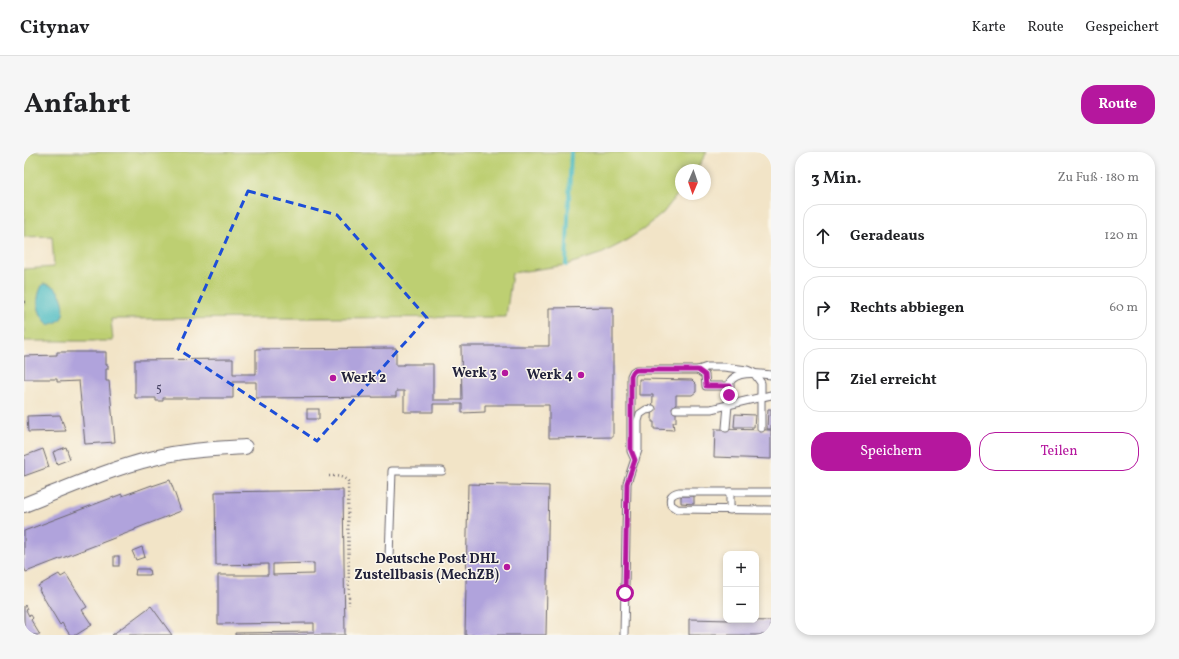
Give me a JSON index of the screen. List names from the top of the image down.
{
  "places": [
    "Werk 3",
    "Werk 4",
    "Werk 2",
    "Deutsche Post DHL Zustellbasis (MechZB)"
  ],
  "house_numbers": ["5"],
  "north": "bottom",
  "page": {
    "header": "Citynav",
    "nav": ["Karte", "Route", "Gespeichert"],
    "title": "Anfahrt",
    "buttons": [
      "Route",
      ["Speichern", "Teilen"]
    ],
    "heading": ["3 Min.", "Zu Fuß · 180 m"],
    "list": [
      ["Geradeaus", "120 m"],
      ["Rechts abbiegen", "60 m"],
      "Ziel erreicht"
    ],
    "map_buttons": ["+", "−"]
  }
}
